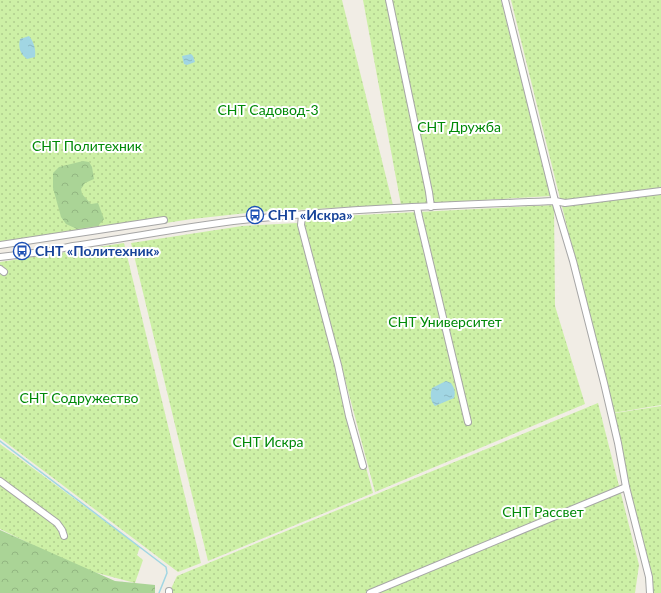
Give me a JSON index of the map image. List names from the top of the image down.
{
  "parks": [
    "СНТ Садовод-3",
    "СНТ Дружба",
    "СНТ Политехник",
    "СНТ Университет",
    "СНТ Содружество",
    "СНТ Искра",
    "СНТ Рассвет"
  ],
  "places": {
    "bus stop": ["СНТ «Искра»", "СНТ «Политехник»"]
  }
}
